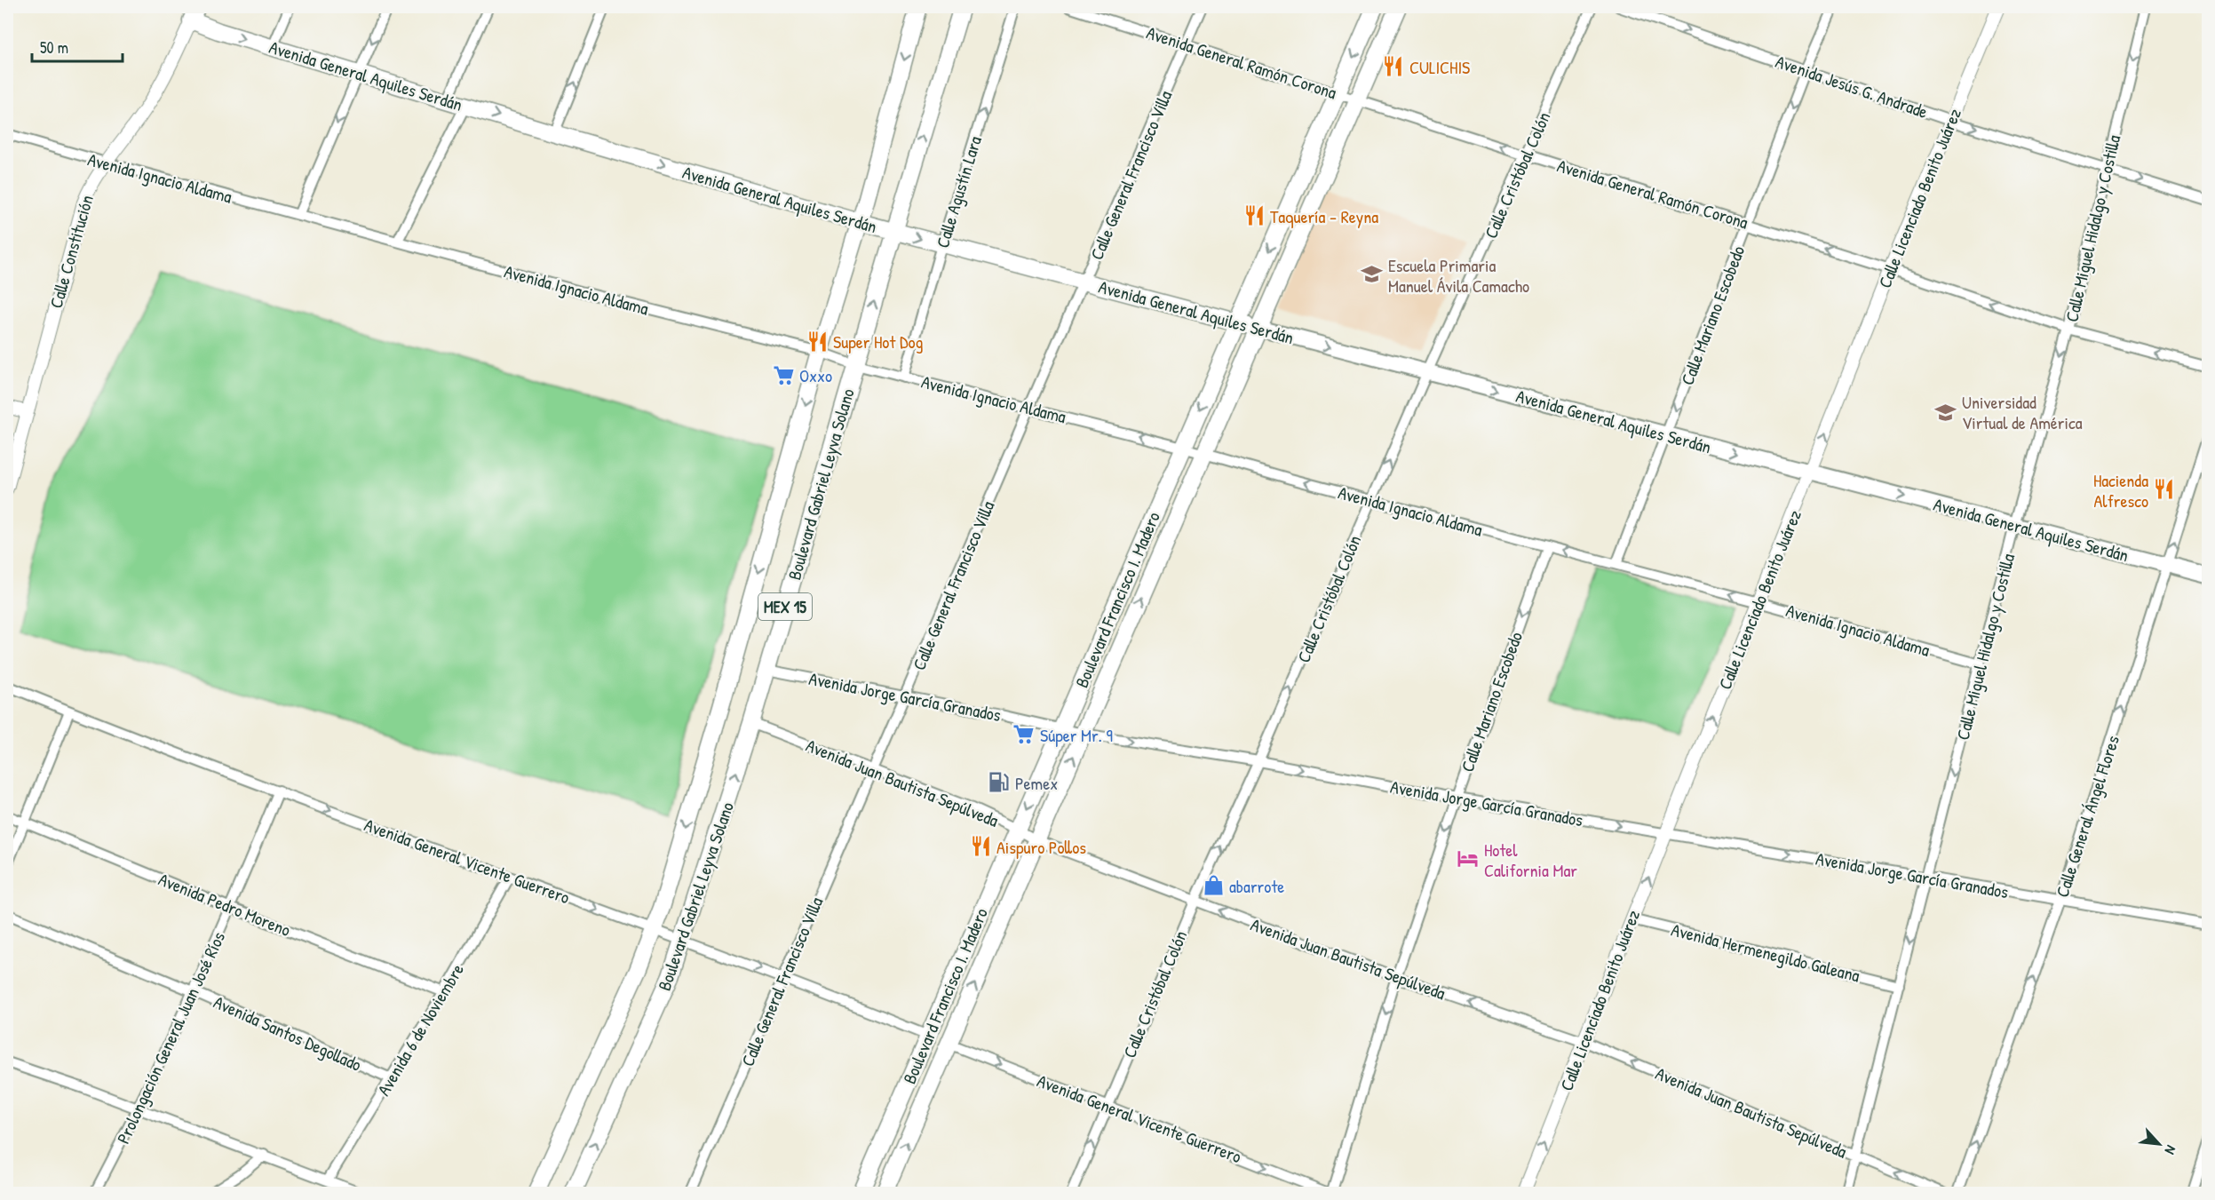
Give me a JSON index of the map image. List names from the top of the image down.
{
  "streets": {
    "main road": [
      "Avenida General Aquiles Serdán",
      "Boulevard Gabriel Leyva Solano",
      "Boulevard Francisco I. Madero",
      "MEX 15"
    ],
    "street": [
      "Avenida General Ramón Corona",
      "Avenida Jesús G. Andrade",
      "Calle General Francisco Villa",
      "Calle Cristóbal Colón",
      "Avenida Ignacio Aldama",
      "Calle Agustín Lara",
      "Calle Licenciado Benito Juárez",
      "Calle Miguel Hidalgo y Costilla",
      "Calle Constitución",
      "Calle Mariano Escobedo",
      "Avenida Jorge García Granados",
      "Avenida Juan Bautista Sepúlveda",
      "Calle General Ángel Flores",
      "Avenida General Vicente Guerrero",
      "Avenida Pedro Moreno",
      "Avenida Hermenegildo Galeana",
      "Avenida 6 de Noviembre",
      "Avenida Santos Degollado",
      "Prolongación General Juan José Ríos"
    ]
  },
  "crossings": [
    ["Avenida General Ramón Corona", "Calle General Francisco Villa"],
    ["Avenida General Ramón Corona", "Calle Cristóbal Colón"],
    ["Avenida General Ramón Corona", "Calle Licenciado Benito Juárez"],
    ["Avenida General Ramón Corona", "Calle Miguel Hidalgo y Costilla"],
    ["Avenida General Ramón Corona", "Calle Mariano Escobedo"],
    ["Avenida General Ramón Corona", "Boulevard Francisco I. Madero"],
    ["Avenida General Aquiles Serdán", "Calle General Francisco Villa"],
    ["Avenida General Aquiles Serdán", "Calle Cristóbal Colón"],
    ["Avenida General Aquiles Serdán", "Calle Agustín Lara"],
    ["Avenida General Aquiles Serdán", "Calle Licenciado Benito Juárez"],
    ["Avenida General Aquiles Serdán", "Calle Miguel Hidalgo y Costilla"],
    ["Avenida General Aquiles Serdán", "Calle Constitución"],
    ["Avenida General Aquiles Serdán", "Calle Mariano Escobedo"],
    ["Avenida General Aquiles Serdán", "Boulevard Gabriel Leyva Solano"],
    ["Avenida General Aquiles Serdán", "Boulevard Francisco I. Madero"],
    ["Avenida General Aquiles Serdán", "Calle General Ángel Flores"],
    ["Avenida Jesús G. Andrade", "Calle Licenciado Benito Juárez"],
    ["Avenida Jesús G. Andrade", "Calle Miguel Hidalgo y Costilla"],
    ["Avenida Jesús G. Andrade", "Calle Mariano Escobedo"],
    ["Calle General Francisco Villa", "Avenida Ignacio Aldama"],
    ["Calle General Francisco Villa", "Avenida Jorge García Granados"],
    ["Calle General Francisco Villa", "Avenida Juan Bautista Sepúlveda"],
    ["Calle General Francisco Villa", "Avenida General Vicente Guerrero"],
    ["Calle Cristóbal Colón", "Avenida Ignacio Aldama"],
    ["Calle Cristóbal Colón", "Avenida Jorge García Granados"],
    ["Calle Cristóbal Colón", "Avenida Juan Bautista Sepúlveda"],
    ["Calle Cristóbal Colón", "Avenida General Vicente Guerrero"],
    ["Avenida Ignacio Aldama", "Calle Agustín Lara"],
    ["Avenida Ignacio Aldama", "Calle Licenciado Benito Juárez"],
    ["Avenida Ignacio Aldama", "Calle Miguel Hidalgo y Costilla"],
    ["Avenida Ignacio Aldama", "Calle Constitución"],
    ["Avenida Ignacio Aldama", "Calle Mariano Escobedo"],
    ["Avenida Ignacio Aldama", "Boulevard Gabriel Leyva Solano"],
    ["Avenida Ignacio Aldama", "Boulevard Francisco I. Madero"],
    ["Calle Licenciado Benito Juárez", "Avenida Jorge García Granados"],
    ["Calle Licenciado Benito Juárez", "Avenida Juan Bautista Sepúlveda"],
    ["Calle Licenciado Benito Juárez", "Avenida Hermenegildo Galeana"],
    ["Calle Miguel Hidalgo y Costilla", "Avenida Jorge García Granados"],
    ["Calle Miguel Hidalgo y Costilla", "Avenida Juan Bautista Sepúlveda"],
    ["Calle Miguel Hidalgo y Costilla", "Avenida Hermenegildo Galeana"],
    ["Calle Mariano Escobedo", "Avenida Jorge García Granados"],
    ["Calle Mariano Escobedo", "Avenida Juan Bautista Sepúlveda"],
    ["Calle Mariano Escobedo", "Avenida General Vicente Guerrero"],
    ["Boulevard Gabriel Leyva Solano", "Avenida Jorge García Granados"],
    ["Boulevard Gabriel Leyva Solano", "Avenida Juan Bautista Sepúlveda"],
    ["Boulevard Gabriel Leyva Solano", "Avenida General Vicente Guerrero"],
    ["Boulevard Francisco I. Madero", "Avenida Jorge García Granados"],
    ["Boulevard Francisco I. Madero", "Avenida Juan Bautista Sepúlveda"],
    ["Boulevard Francisco I. Madero", "Avenida General Vicente Guerrero"],
    ["Avenida Jorge García Granados", "Calle General Ángel Flores"],
    ["Avenida General Vicente Guerrero", "Avenida 6 de Noviembre"],
    ["Avenida General Vicente Guerrero", "Prolongación General Juan José Ríos"],
    ["Avenida Pedro Moreno", "Avenida 6 de Noviembre"],
    ["Avenida Pedro Moreno", "Prolongación General Juan José Ríos"],
    ["Avenida 6 de Noviembre", "Avenida Santos Degollado"],
    ["Avenida Santos Degollado", "Prolongación General Juan José Ríos"]
  ],
  "one_way": [
    "Avenida General Ramón Corona",
    "Avenida General Aquiles Serdán",
    "Avenida Jesús G. Andrade",
    "Calle Cristóbal Colón",
    "Calle Agustín Lara",
    "Calle Licenciado Benito Juárez",
    "Calle Miguel Hidalgo y Costilla",
    "Calle Mariano Escobedo",
    "Avenida Jorge García Granados",
    "Avenida Juan Bautista Sepúlveda",
    "Calle General Ángel Flores",
    "Avenida General Vicente Guerrero"
  ],
  "places": {
    "restaurant": [
      "CULICHIS",
      "Taquería - Reyna",
      "Super Hot Dog",
      "Hacienda Alfresco",
      "Aispuro Pollos"
    ],
    "school or university": ["Escuela Primaria Manuel Ávila Camacho", "Universidad Virtual de América"],
    "supermarket": ["Oxxo", "Súper Mr. 9"],
    "fuel station": ["Pemex"],
    "hotel": ["Hotel California Mar"],
    "shop": ["abarrote"]
  },
  "scale_bar": "50 m",
  "north": "bottom right"
}
